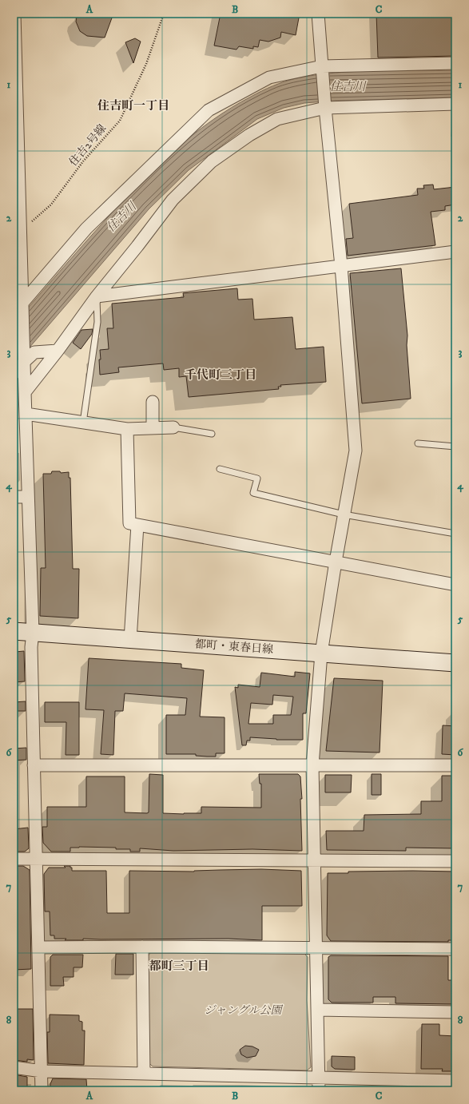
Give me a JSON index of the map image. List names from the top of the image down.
{
  "streets": {
    "street": ["都町・東春日線"],
    "path": ["住吉2号線"]
  },
  "districts": ["住吉町一丁目", "千代町三丁目", "都町三丁目"],
  "water": ["住吉川"],
  "parks": ["ジャングル公園"],
  "grid": {
    "columns": ["A", "B", "C"],
    "rows": [
      "1",
      "2",
      "3",
      "4",
      "5",
      "6",
      "7",
      "8"
    ]
  }
}
